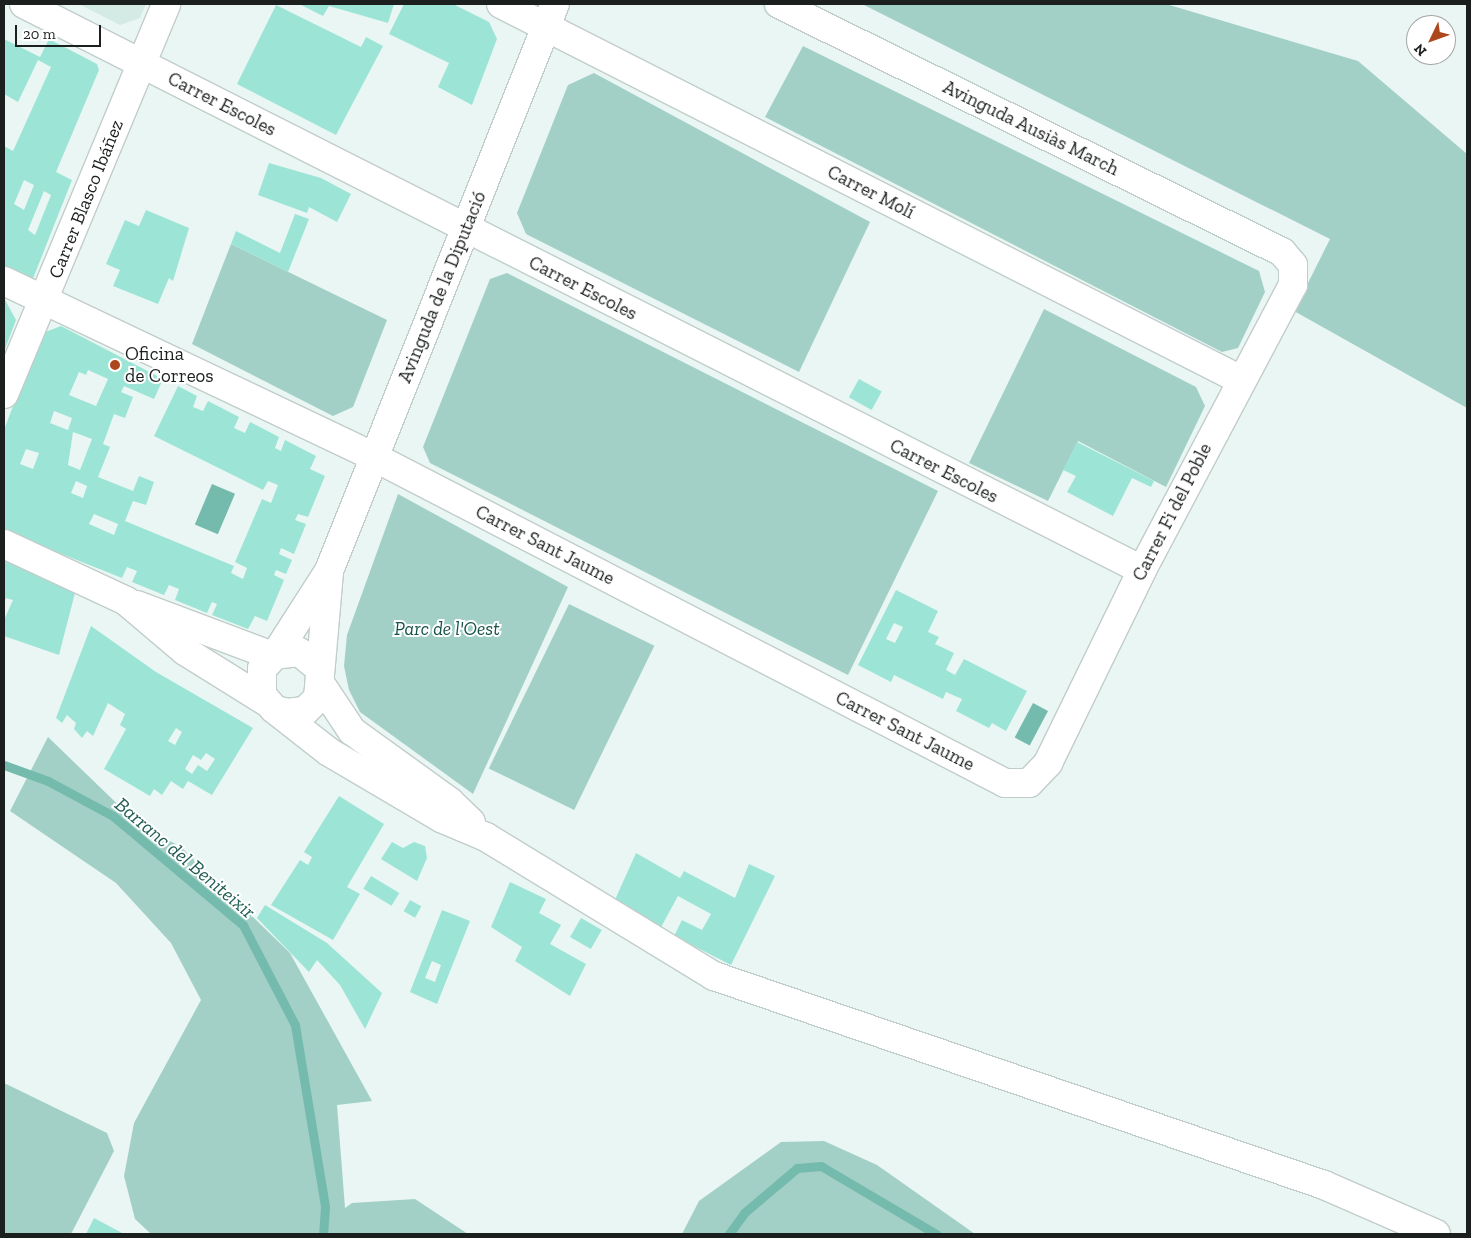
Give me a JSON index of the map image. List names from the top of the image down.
{
  "streets": {
    "street": [
      "Carrer Escoles",
      "Avinguda Ausiàs March",
      "Carrer Molí",
      "Carrer Blasco Ibáñez",
      "Avinguda de la Diputació",
      "Carrer Fi del Poble",
      "Carrer Sant Jaume"
    ]
  },
  "crossings": [
    ["Carrer Escoles", "Carrer Blasco Ibáñez"],
    ["Carrer Escoles", "Avinguda de la Diputació"],
    ["Carrer Escoles", "Carrer Fi del Poble"],
    ["Avinguda Ausiàs March", "Carrer Fi del Poble"],
    ["Carrer Molí", "Avinguda de la Diputació"],
    ["Carrer Molí", "Carrer Fi del Poble"],
    ["Carrer Blasco Ibáñez", "Carrer Sant Jaume"],
    ["Avinguda de la Diputació", "Carrer Sant Jaume"],
    ["Carrer Fi del Poble", "Carrer Sant Jaume"]
  ],
  "water": ["Barranc del Beniteixir"],
  "parks": ["Parc de l'Oest"],
  "places": ["Oficina de Correos"],
  "scale_bar": "20 m",
  "north": "bottom left"
}
